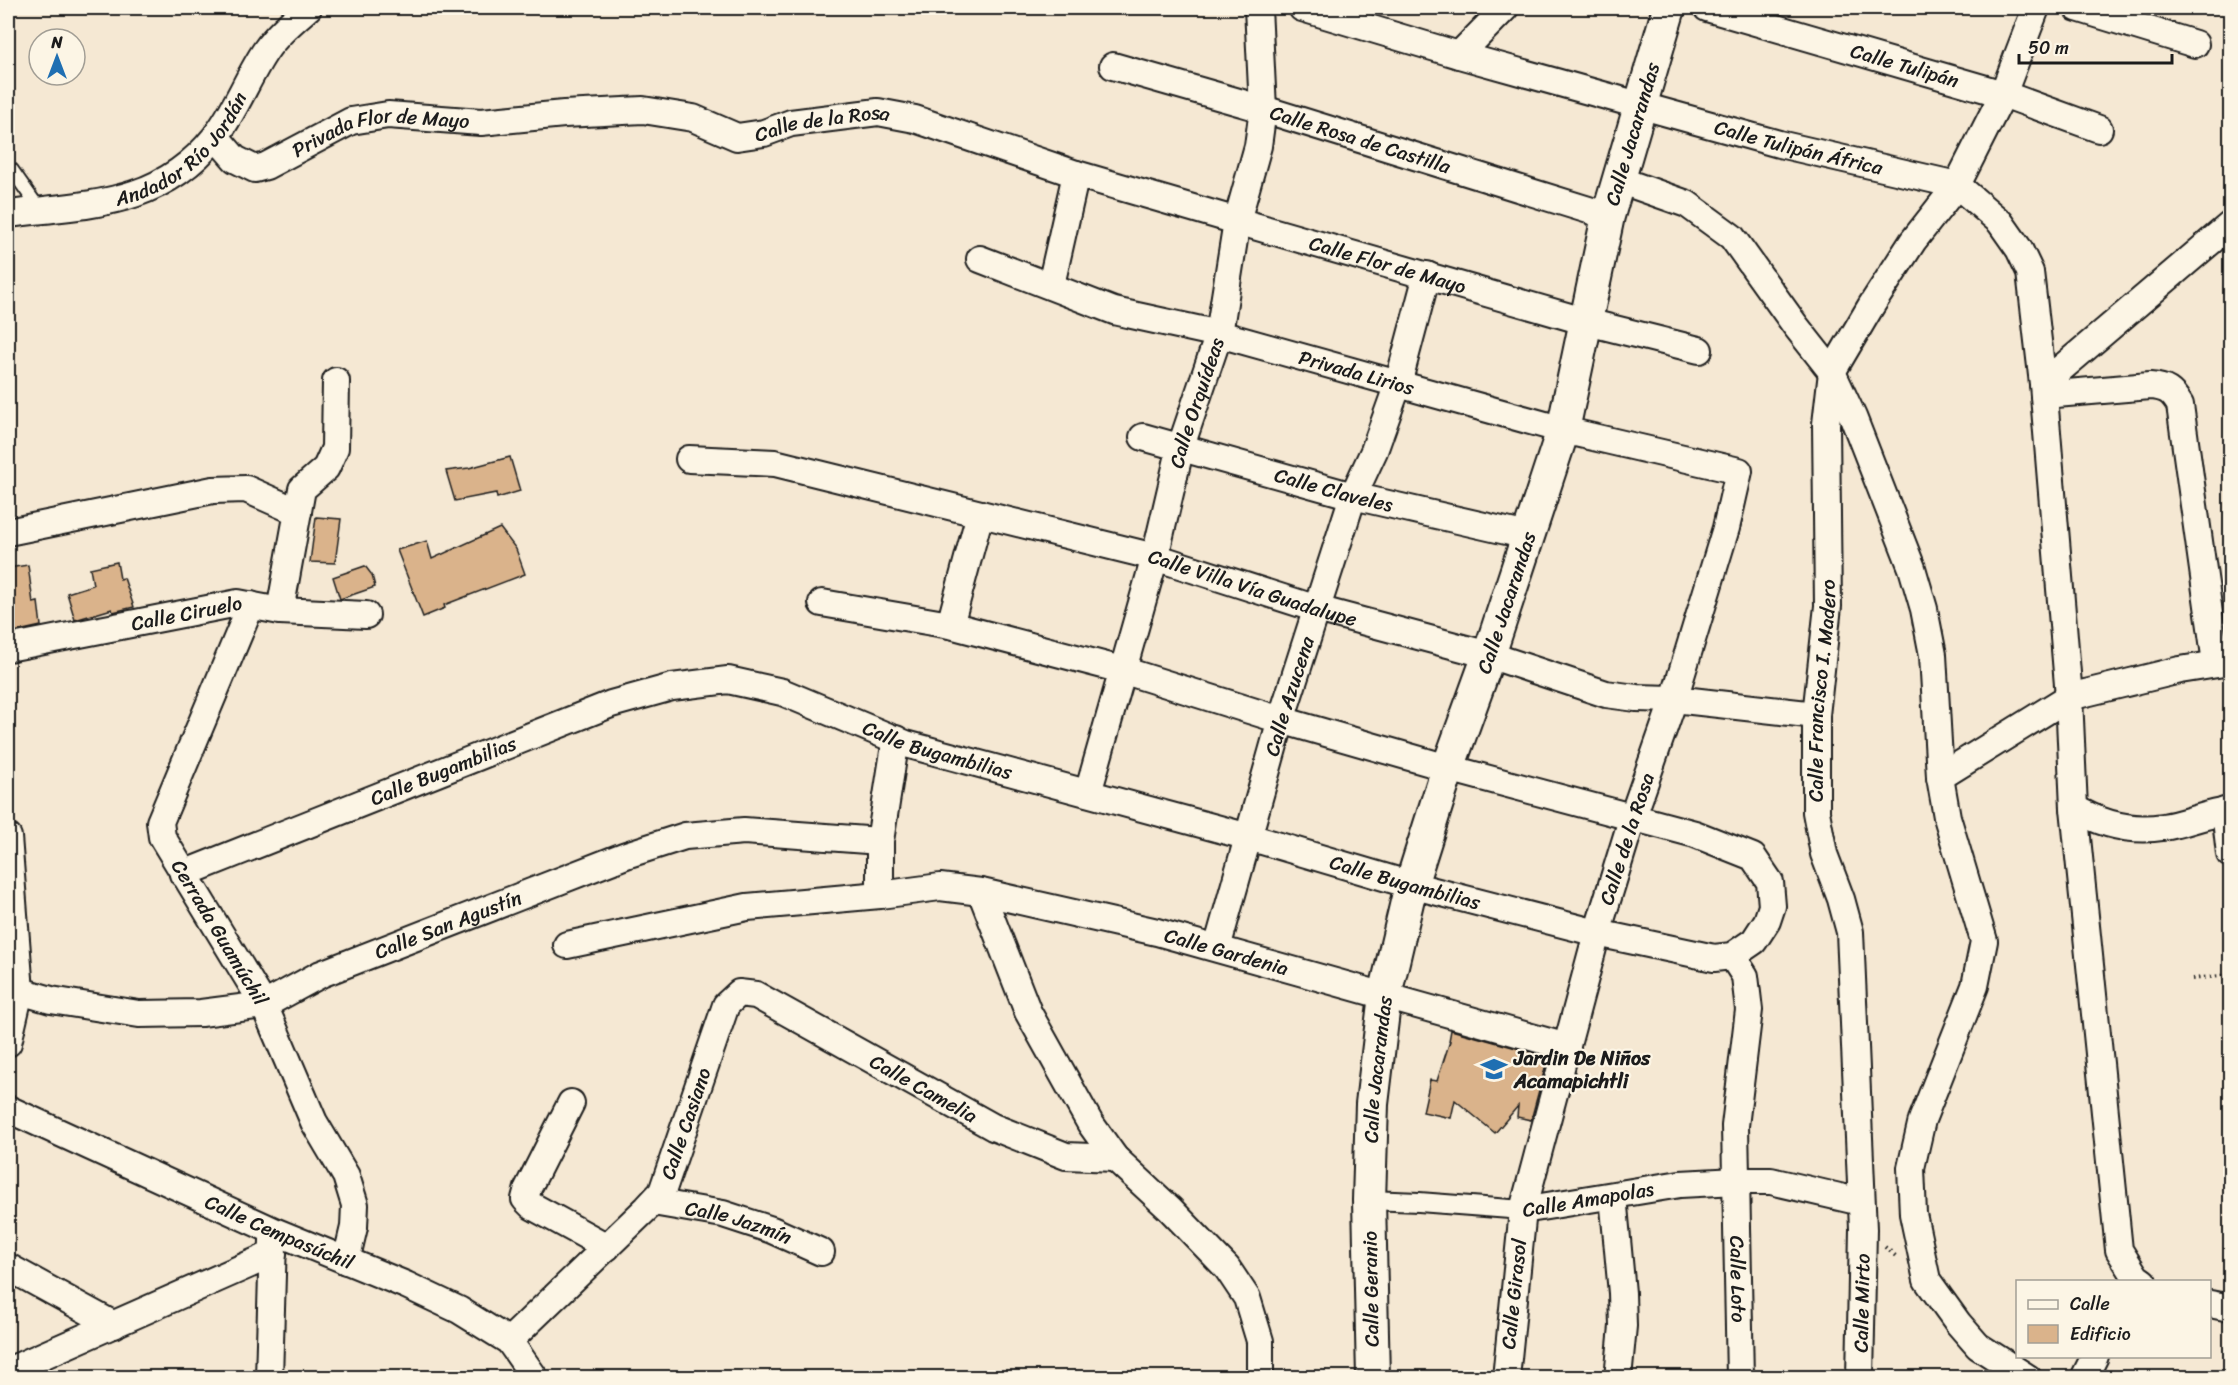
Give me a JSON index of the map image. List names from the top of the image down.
{
  "streets": {
    "street": [
      "Calle Tulipán",
      "Calle de la Rosa",
      "Calle Jacarandas",
      "Privada Flor de Mayo",
      "Calle Rosa de Castilla",
      "Andador Río Jordán",
      "Calle Tulipán África",
      "Calle Flor de Mayo",
      "Privada Lirios",
      "Calle Orquídeas",
      "Calle Claveles",
      "Calle Villa Vía Guadalupe",
      "Calle Ciruelo",
      "Calle Francisco I. Madero",
      "Calle Azucena",
      "Calle Bugambilias",
      "Calle San Agustín",
      "Cerrada Guamúchil",
      "Calle Gardenia",
      "Calle Camelia",
      "Calle Casiano",
      "Calle Amapolas",
      "Calle Jazmín",
      "Calle Cempasúchil",
      "Calle Loto",
      "Calle Geranio",
      "Calle Girasol",
      "Calle Mirto"
    ]
  },
  "crossings": [
    ["Calle Tulipán", "Calle Francisco I. Madero"],
    ["Calle de la Rosa", "Privada Flor de Mayo"],
    ["Calle de la Rosa", "Calle Flor de Mayo"],
    ["Calle de la Rosa", "Privada Lirios"],
    ["Calle de la Rosa", "Calle Villa Vía Guadalupe"],
    ["Calle de la Rosa", "Calle Bugambilias"],
    ["Calle de la Rosa", "Calle Gardenia"],
    ["Calle de la Rosa", "Calle Amapolas"],
    ["Calle de la Rosa", "Calle Girasol"],
    ["Calle Jacarandas", "Calle Rosa de Castilla"],
    ["Calle Jacarandas", "Calle Tulipán África"],
    ["Calle Jacarandas", "Calle Flor de Mayo"],
    ["Calle Jacarandas", "Privada Lirios"],
    ["Calle Jacarandas", "Calle Claveles"],
    ["Calle Jacarandas", "Calle Villa Vía Guadalupe"],
    ["Calle Jacarandas", "Calle Bugambilias"],
    ["Calle Jacarandas", "Calle Gardenia"],
    ["Calle Jacarandas", "Calle Amapolas"],
    ["Calle Jacarandas", "Calle Geranio"],
    ["Privada Flor de Mayo", "Andador Río Jordán"],
    ["Calle Rosa de Castilla", "Calle Orquídeas"],
    ["Calle Tulipán África", "Calle Francisco I. Madero"],
    ["Calle Flor de Mayo", "Calle Orquídeas"],
    ["Calle Flor de Mayo", "Calle Azucena"],
    ["Privada Lirios", "Calle Orquídeas"],
    ["Privada Lirios", "Calle Azucena"],
    ["Calle Orquídeas", "Calle Claveles"],
    ["Calle Orquídeas", "Calle Villa Vía Guadalupe"],
    ["Calle Orquídeas", "Calle Bugambilias"],
    ["Calle Claveles", "Calle Azucena"],
    ["Calle Villa Vía Guadalupe", "Calle Francisco I. Madero"],
    ["Calle Villa Vía Guadalupe", "Calle Azucena"],
    ["Calle Ciruelo", "Cerrada Guamúchil"],
    ["Calle Francisco I. Madero", "Calle Amapolas"],
    ["Calle Francisco I. Madero", "Calle Mirto"],
    ["Calle Azucena", "Calle Bugambilias"],
    ["Calle Azucena", "Calle Gardenia"],
    ["Calle Bugambilias", "Cerrada Guamúchil"],
    ["Calle San Agustín", "Cerrada Guamúchil"],
    ["Cerrada Guamúchil", "Calle Cempasúchil"],
    ["Calle Camelia", "Calle Casiano"],
    ["Calle Casiano", "Calle Jazmín"],
    ["Calle Casiano", "Calle Cempasúchil"],
    ["Calle Amapolas", "Calle Loto"],
    ["Calle Amapolas", "Calle Geranio"],
    ["Calle Amapolas", "Calle Girasol"]
  ],
  "places": {
    "school or university": ["Jardin De Niños Acamapichtli"]
  },
  "legend": ["Calle", "Edificio"],
  "scale_bar": "50 m",
  "north": "top"
}
